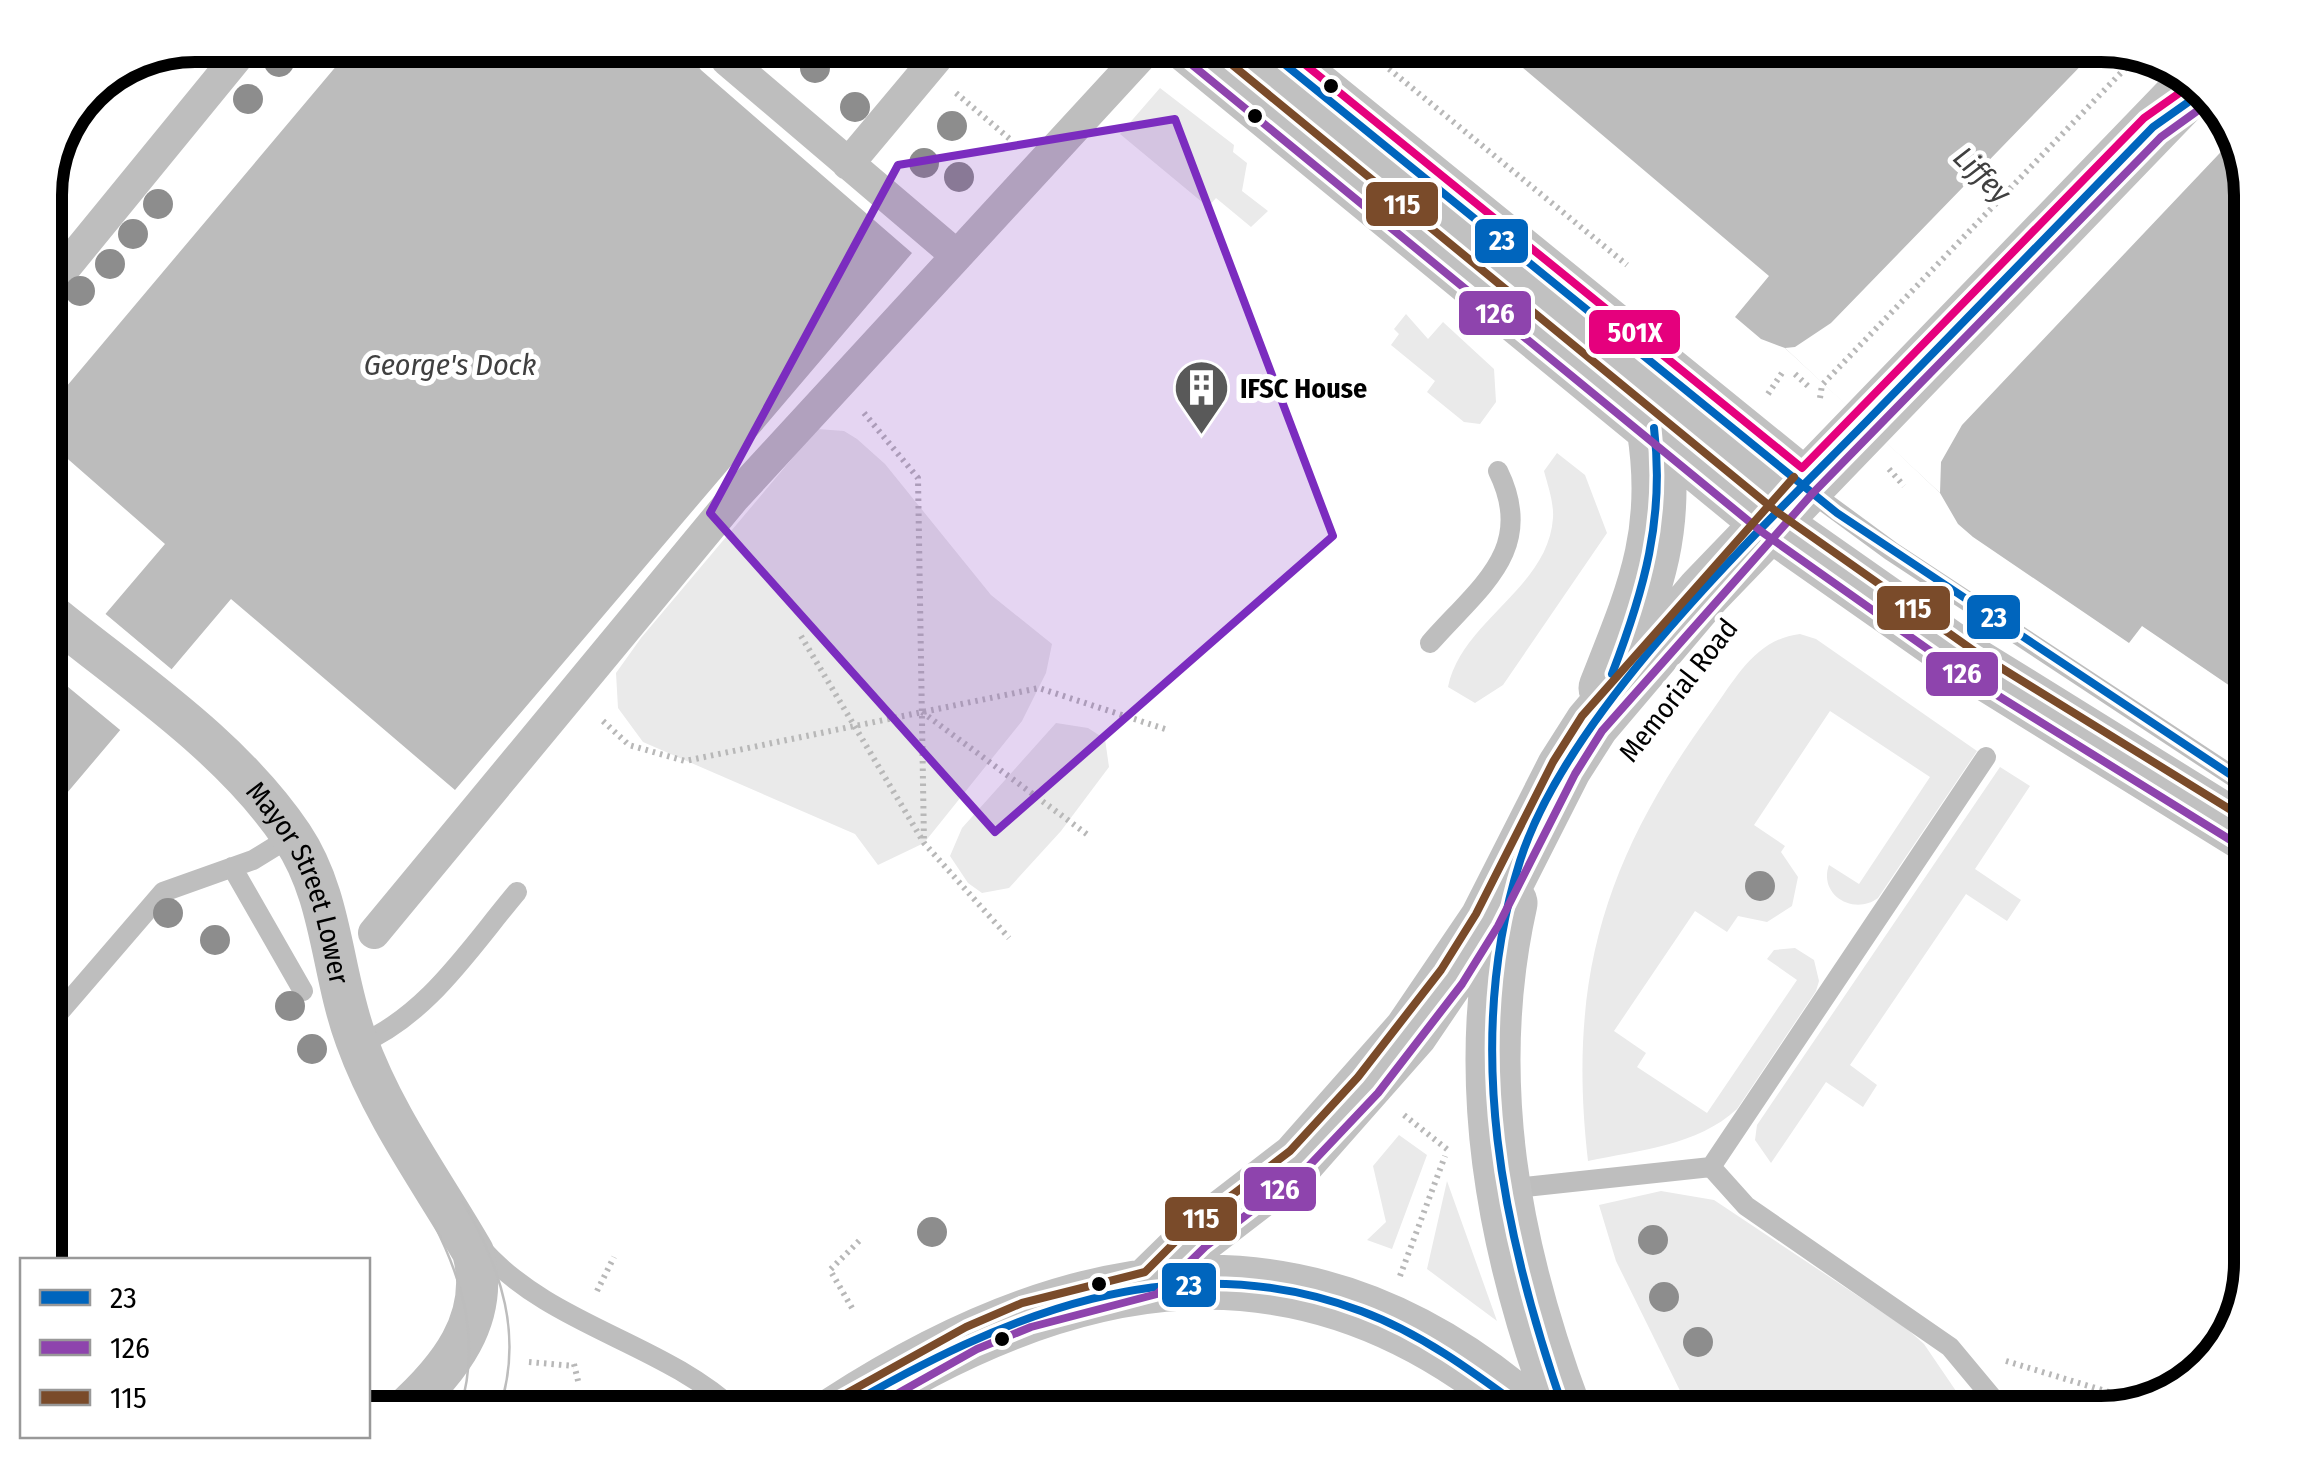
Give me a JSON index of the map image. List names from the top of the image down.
{
  "streets": {
    "main road": ["Memorial Road"],
    "street": ["Mayor Street Lower"]
  },
  "water": ["Liffey", "George's Dock"],
  "places": {
    "building": ["IFSC House"]
  },
  "lines": [
    "transit line 23",
    "transit line 126",
    "transit line 115",
    "transit line 501X"
  ],
  "legend": ["23", "126", "115"]
}
